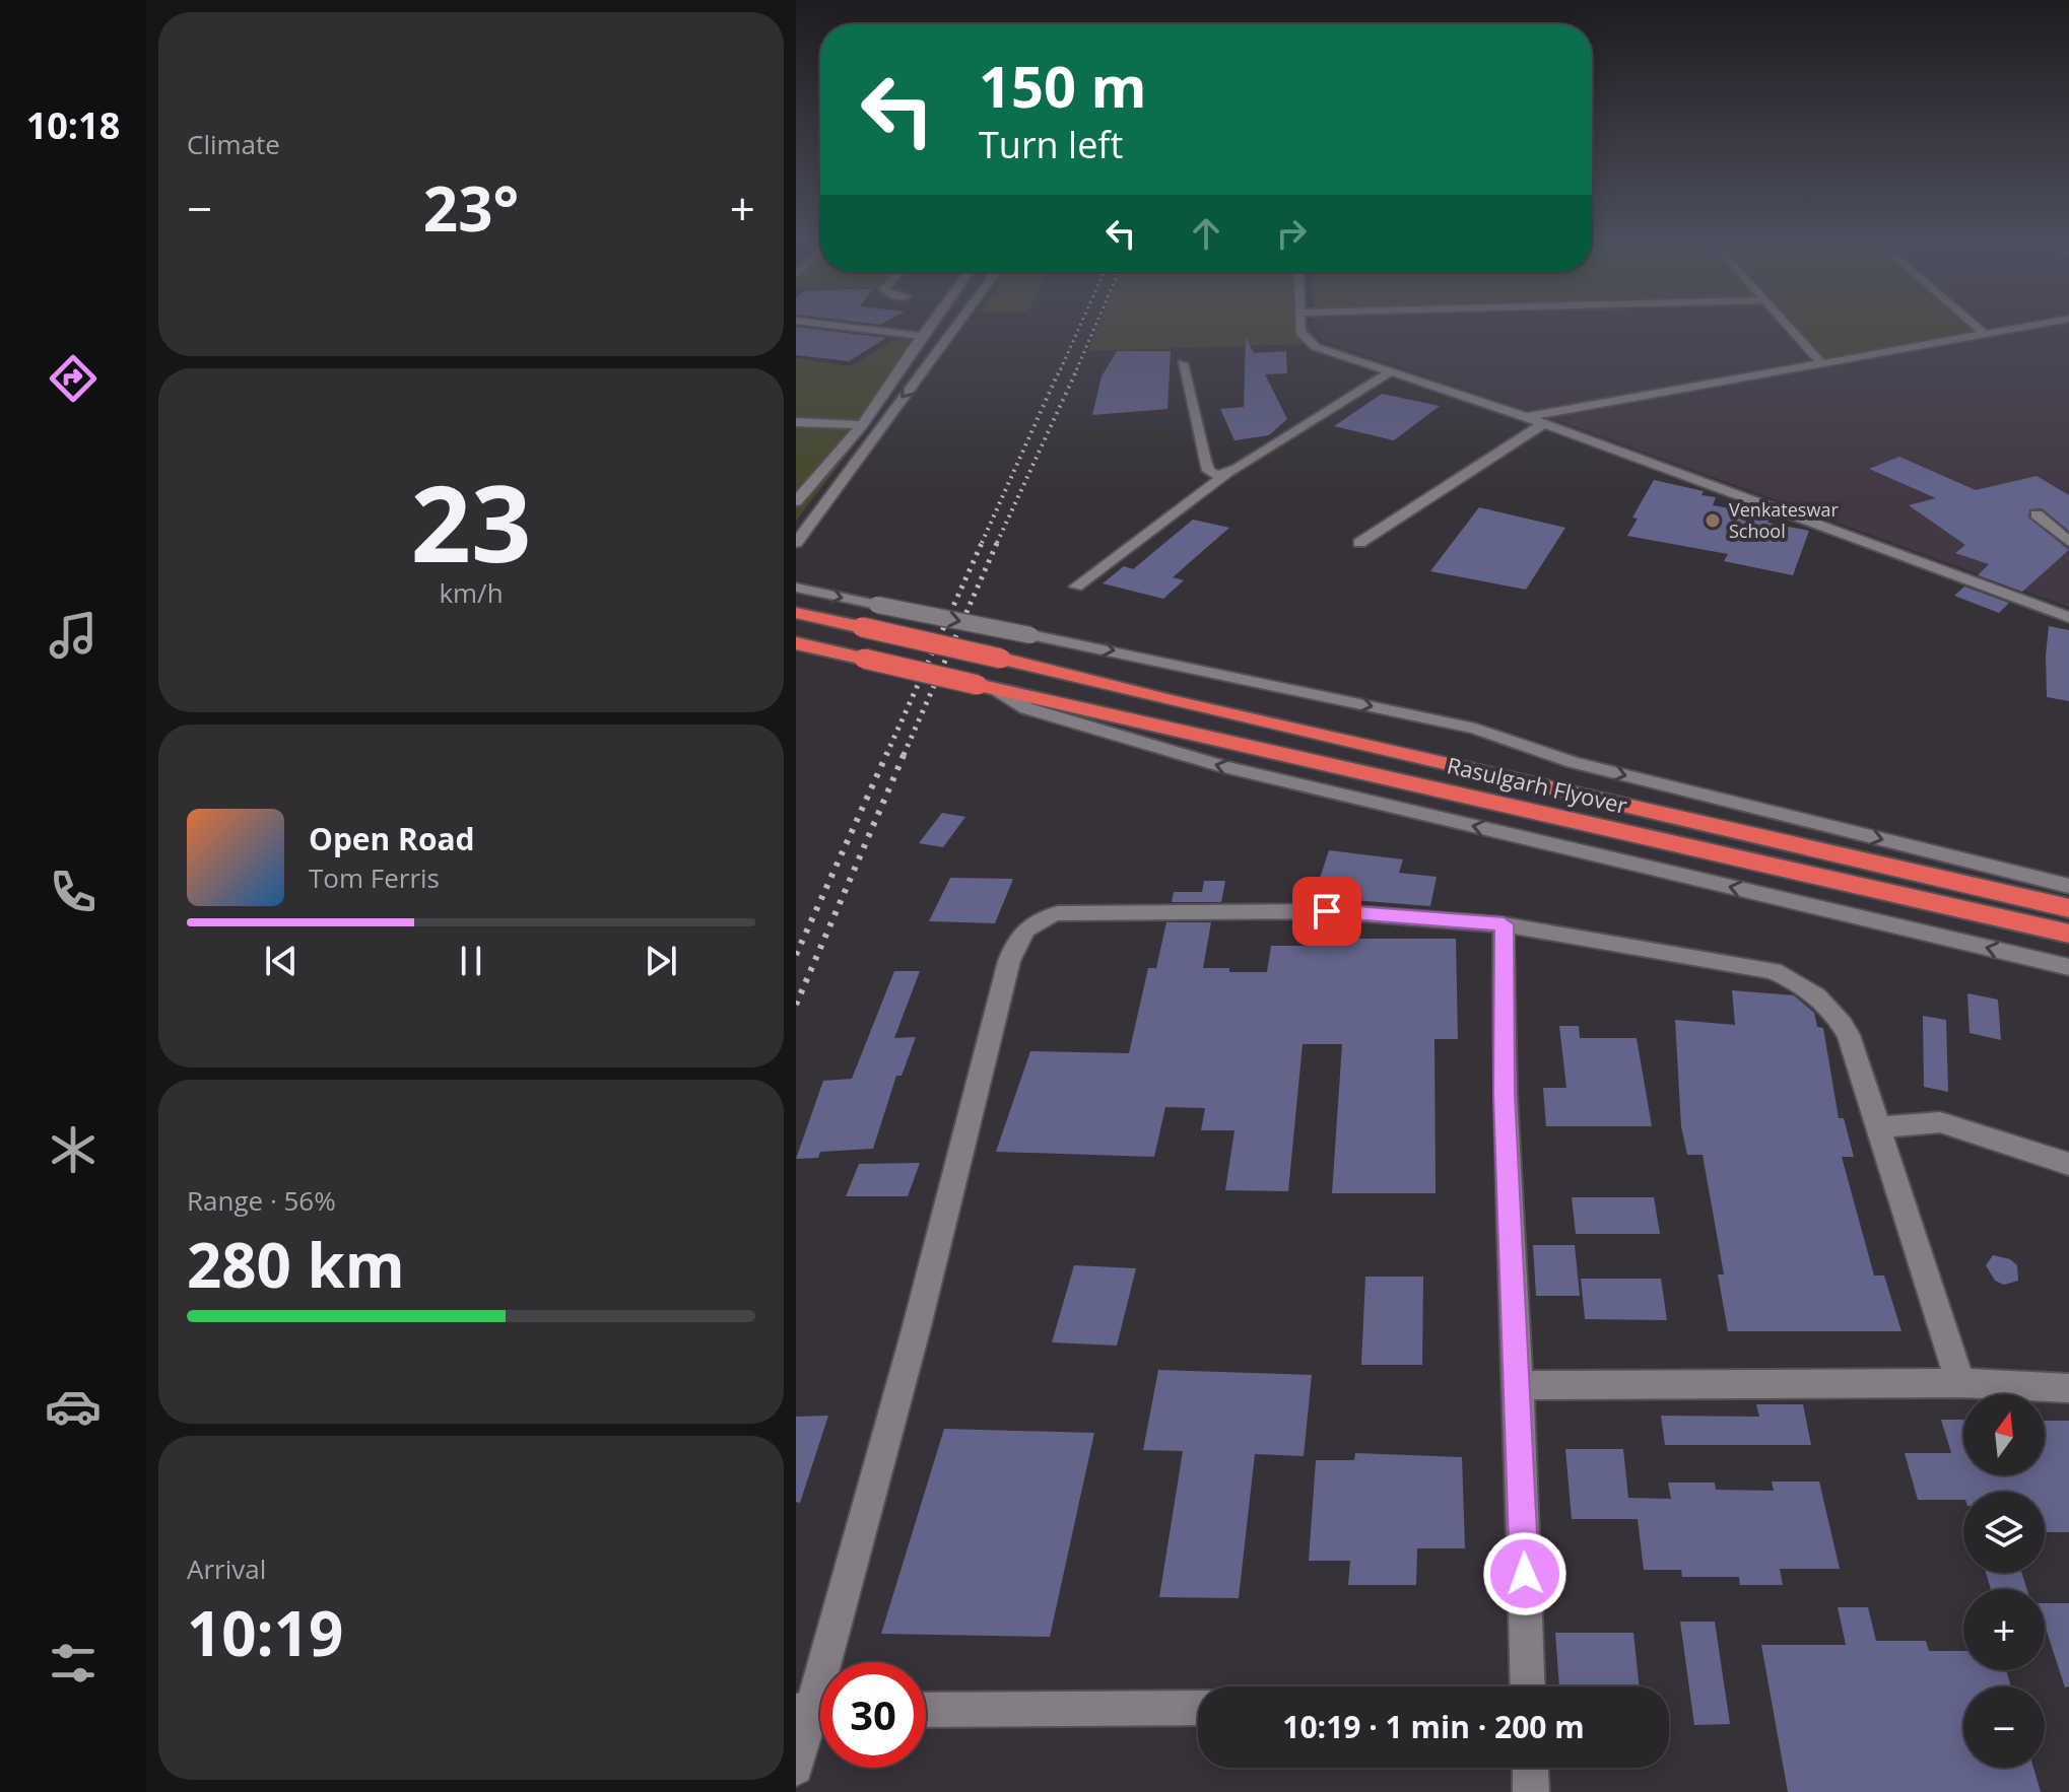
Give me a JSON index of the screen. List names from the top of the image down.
{
  "streets": {
    "highway": ["Rasulgarh Flyover"]
  },
  "places": ["Venkateswar School"],
  "north": "top",
  "page": {
    "tabs": "10:18",
    "tile": [
      "Climate",
      ["23", "km/h"],
      ["Range · 56%", "280 km"],
      ["Arrival", "10:19"]
    ],
    "turn": ["150 m", "Turn left"],
    "heat": ["−", "23°", "+"],
    "song": ["Open Road", "Tom Ferris"],
    "map_buttons": ["+", "−"],
    "limit": "30",
    "trip": "10:19 · 1 min · 200 m"
  }
}
